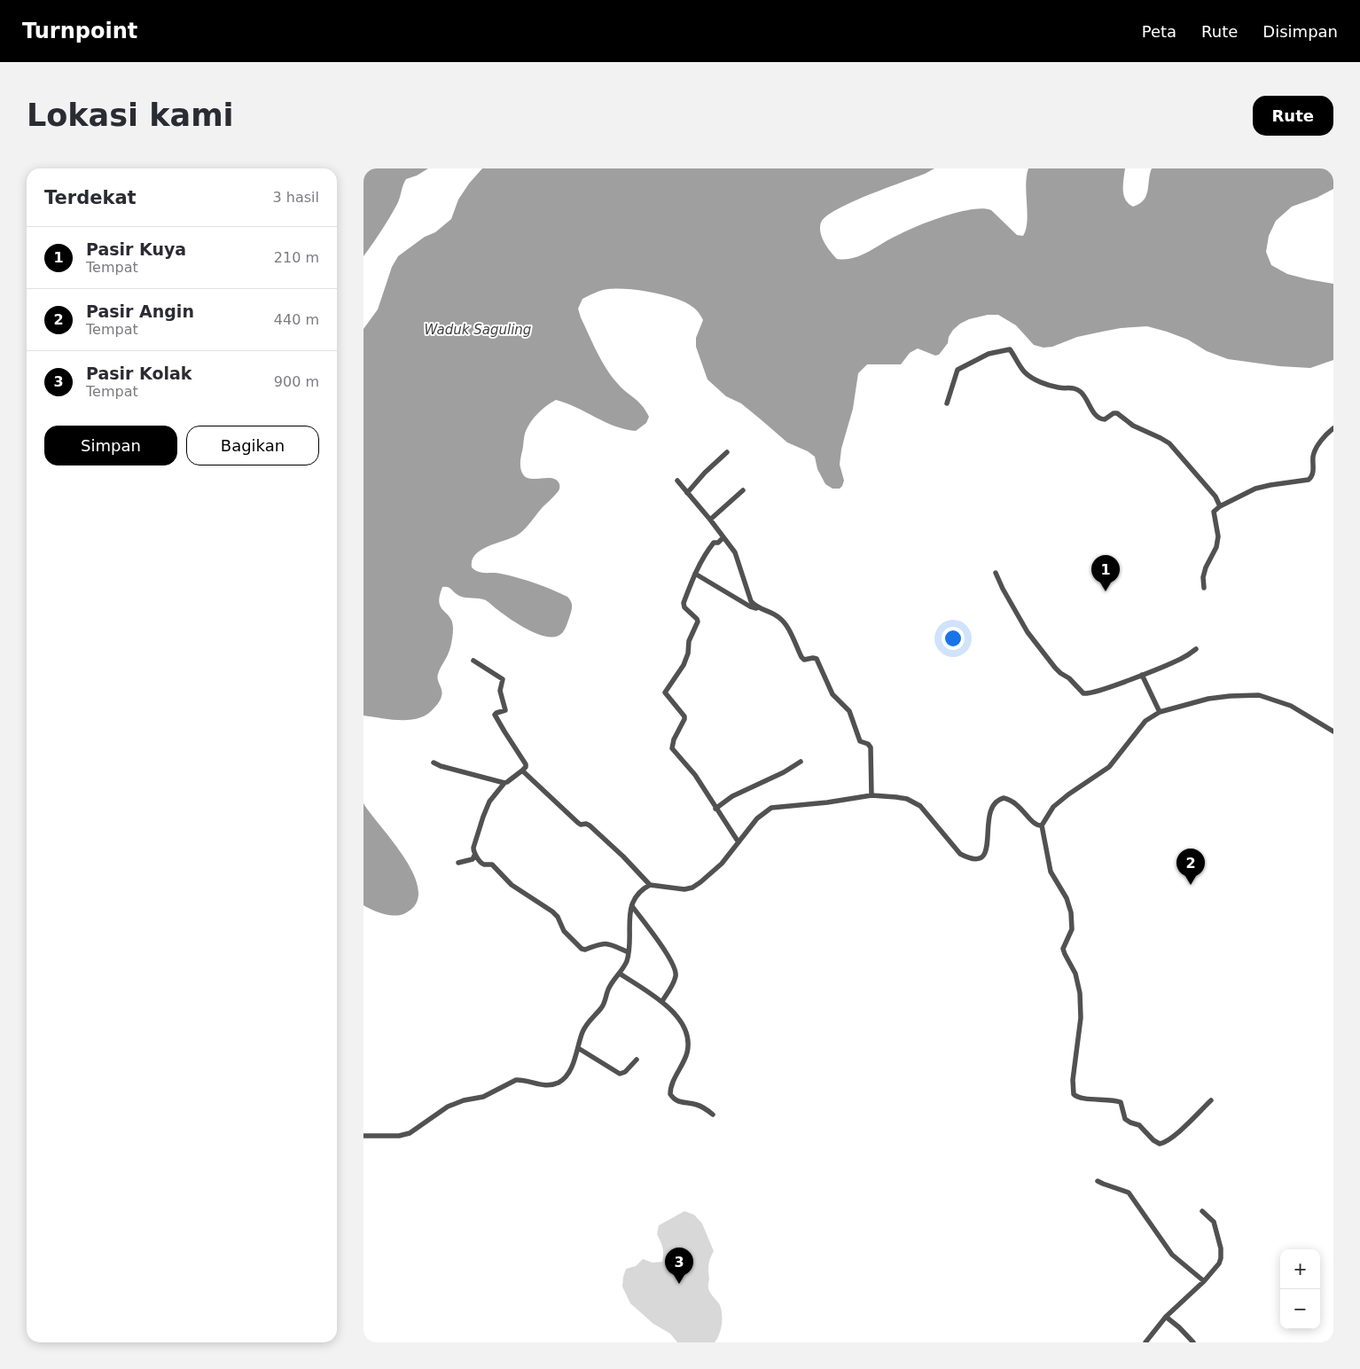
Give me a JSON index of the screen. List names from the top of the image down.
{
  "water": ["Waduk Saguling"],
  "page": {
    "header": "Turnpoint",
    "nav": ["Peta", "Rute", "Disimpan"],
    "buttons": [
      "Rute",
      ["Simpan", "Bagikan"]
    ],
    "title": "Lokasi kami",
    "heading": ["Terdekat", "3 hasil"],
    "list": [
      {
        "mark": "1",
        "name": "Pasir Kuya",
        "note": "Tempat",
        "value": "210 m"
      },
      {
        "mark": "2",
        "name": "Pasir Angin",
        "note": "Tempat",
        "value": "440 m"
      },
      {
        "mark": "3",
        "name": "Pasir Kolak",
        "note": "Tempat",
        "value": "900 m"
      }
    ],
    "pins": ["1", "2", "3"],
    "map_buttons": ["+", "−"]
  }
}
